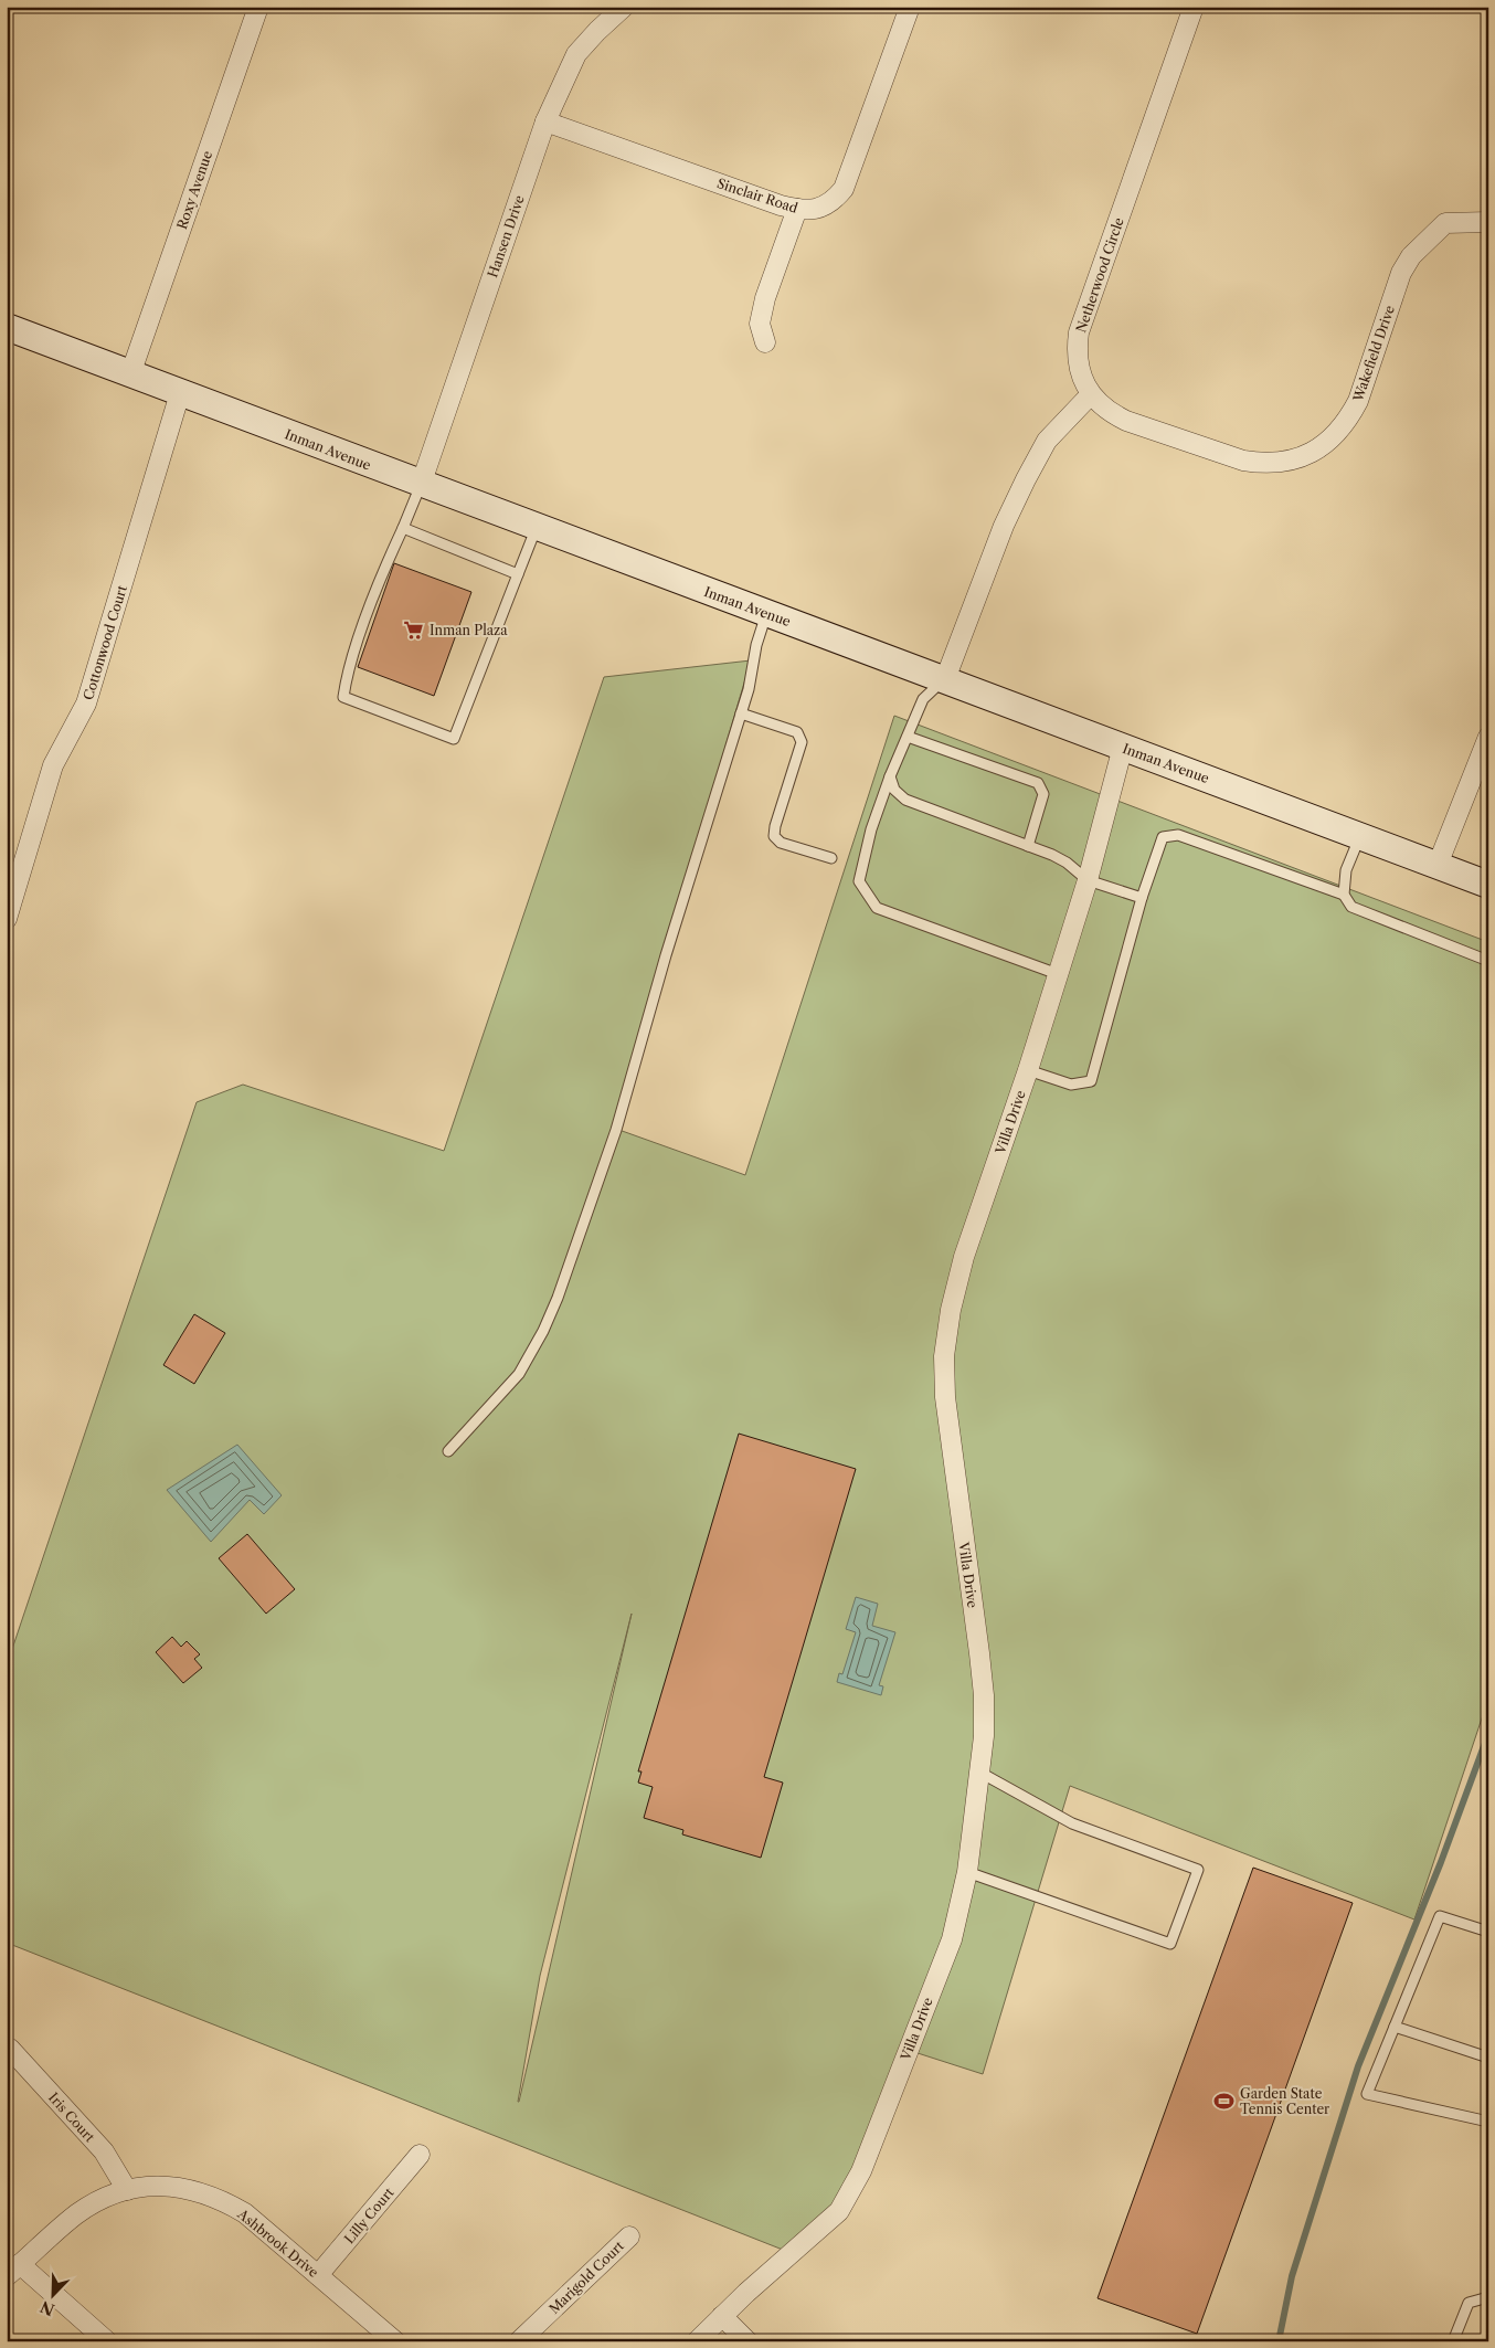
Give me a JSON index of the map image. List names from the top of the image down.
{
  "streets": {
    "main road": ["Inman Avenue"],
    "street": [
      "Roxy Avenue",
      "Sinclair Road",
      "Hansen Drive",
      "Netherwood Circle",
      "Wakefield Drive",
      "Cottonwood Court",
      "Villa Drive",
      "Iris Court",
      "Lilly Court",
      "Ashbrook Drive",
      "Marigold Court"
    ]
  },
  "crossings": [
    ["Roxy Avenue", "Inman Avenue"],
    ["Sinclair Road", "Hansen Drive"],
    ["Hansen Drive", "Inman Avenue"],
    ["Netherwood Circle", "Wakefield Drive"],
    ["Inman Avenue", "Cottonwood Court"],
    ["Inman Avenue", "Villa Drive"],
    ["Iris Court", "Ashbrook Drive"],
    ["Lilly Court", "Ashbrook Drive"]
  ],
  "places": {
    "supermarket": ["Inman Plaza"],
    "sports": ["Garden State Tennis Center"]
  },
  "north": "bottom left"
}
